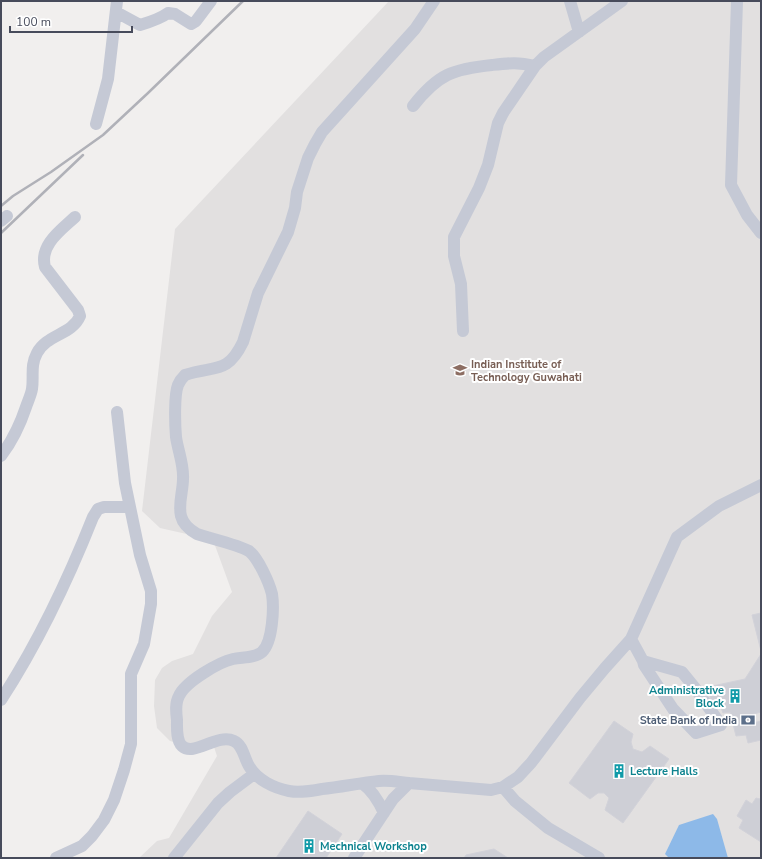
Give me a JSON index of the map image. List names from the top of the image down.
{
  "places": {
    "school or university": ["Indian Institute of Technology Guwahati"],
    "building": ["Administrative Block", "Lecture Halls", "Mechnical Workshop"],
    "bank": ["State Bank of India"]
  },
  "scale_bar": "100 m"
}
